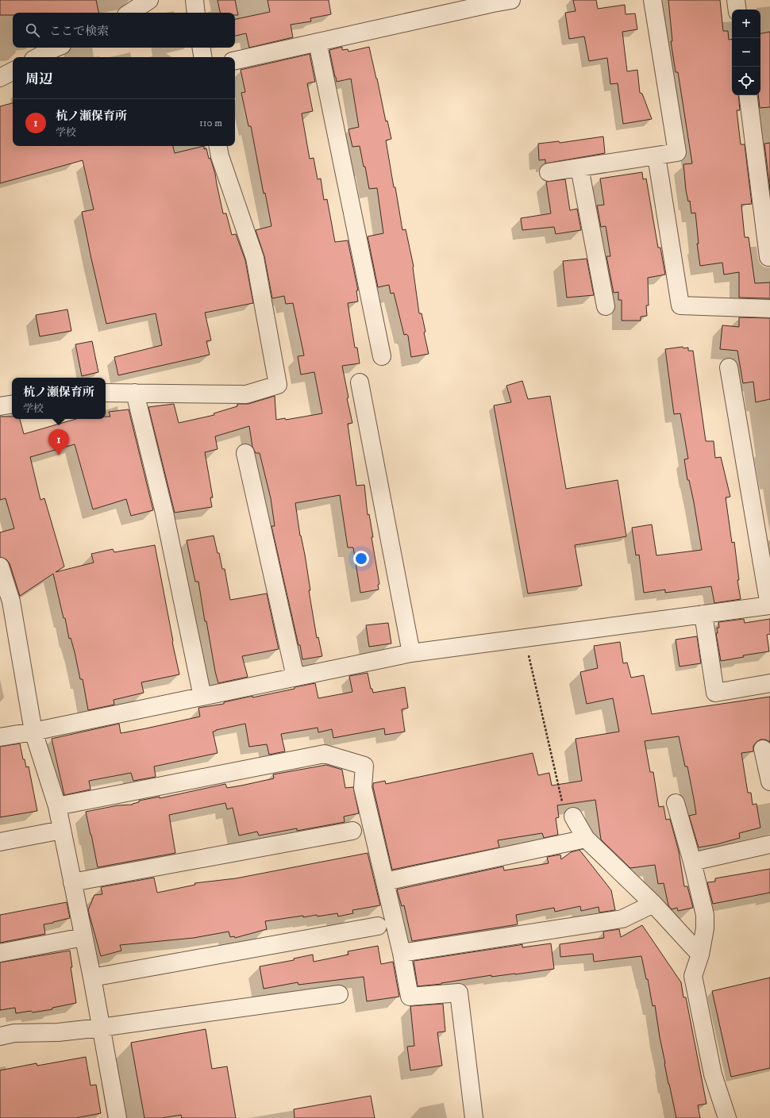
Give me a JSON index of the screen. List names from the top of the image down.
{
  "page": {
    "map_buttons": ["+", "−"],
    "search": "ここで検索",
    "heading": "周辺",
    "list": [
      {
        "mark": "1",
        "name": "杭ノ瀬保育所",
        "note": "学校",
        "value": "110 m"
      }
    ],
    "popup": ["杭ノ瀬保育所", "学校"],
    "pins": "1"
  }
}
